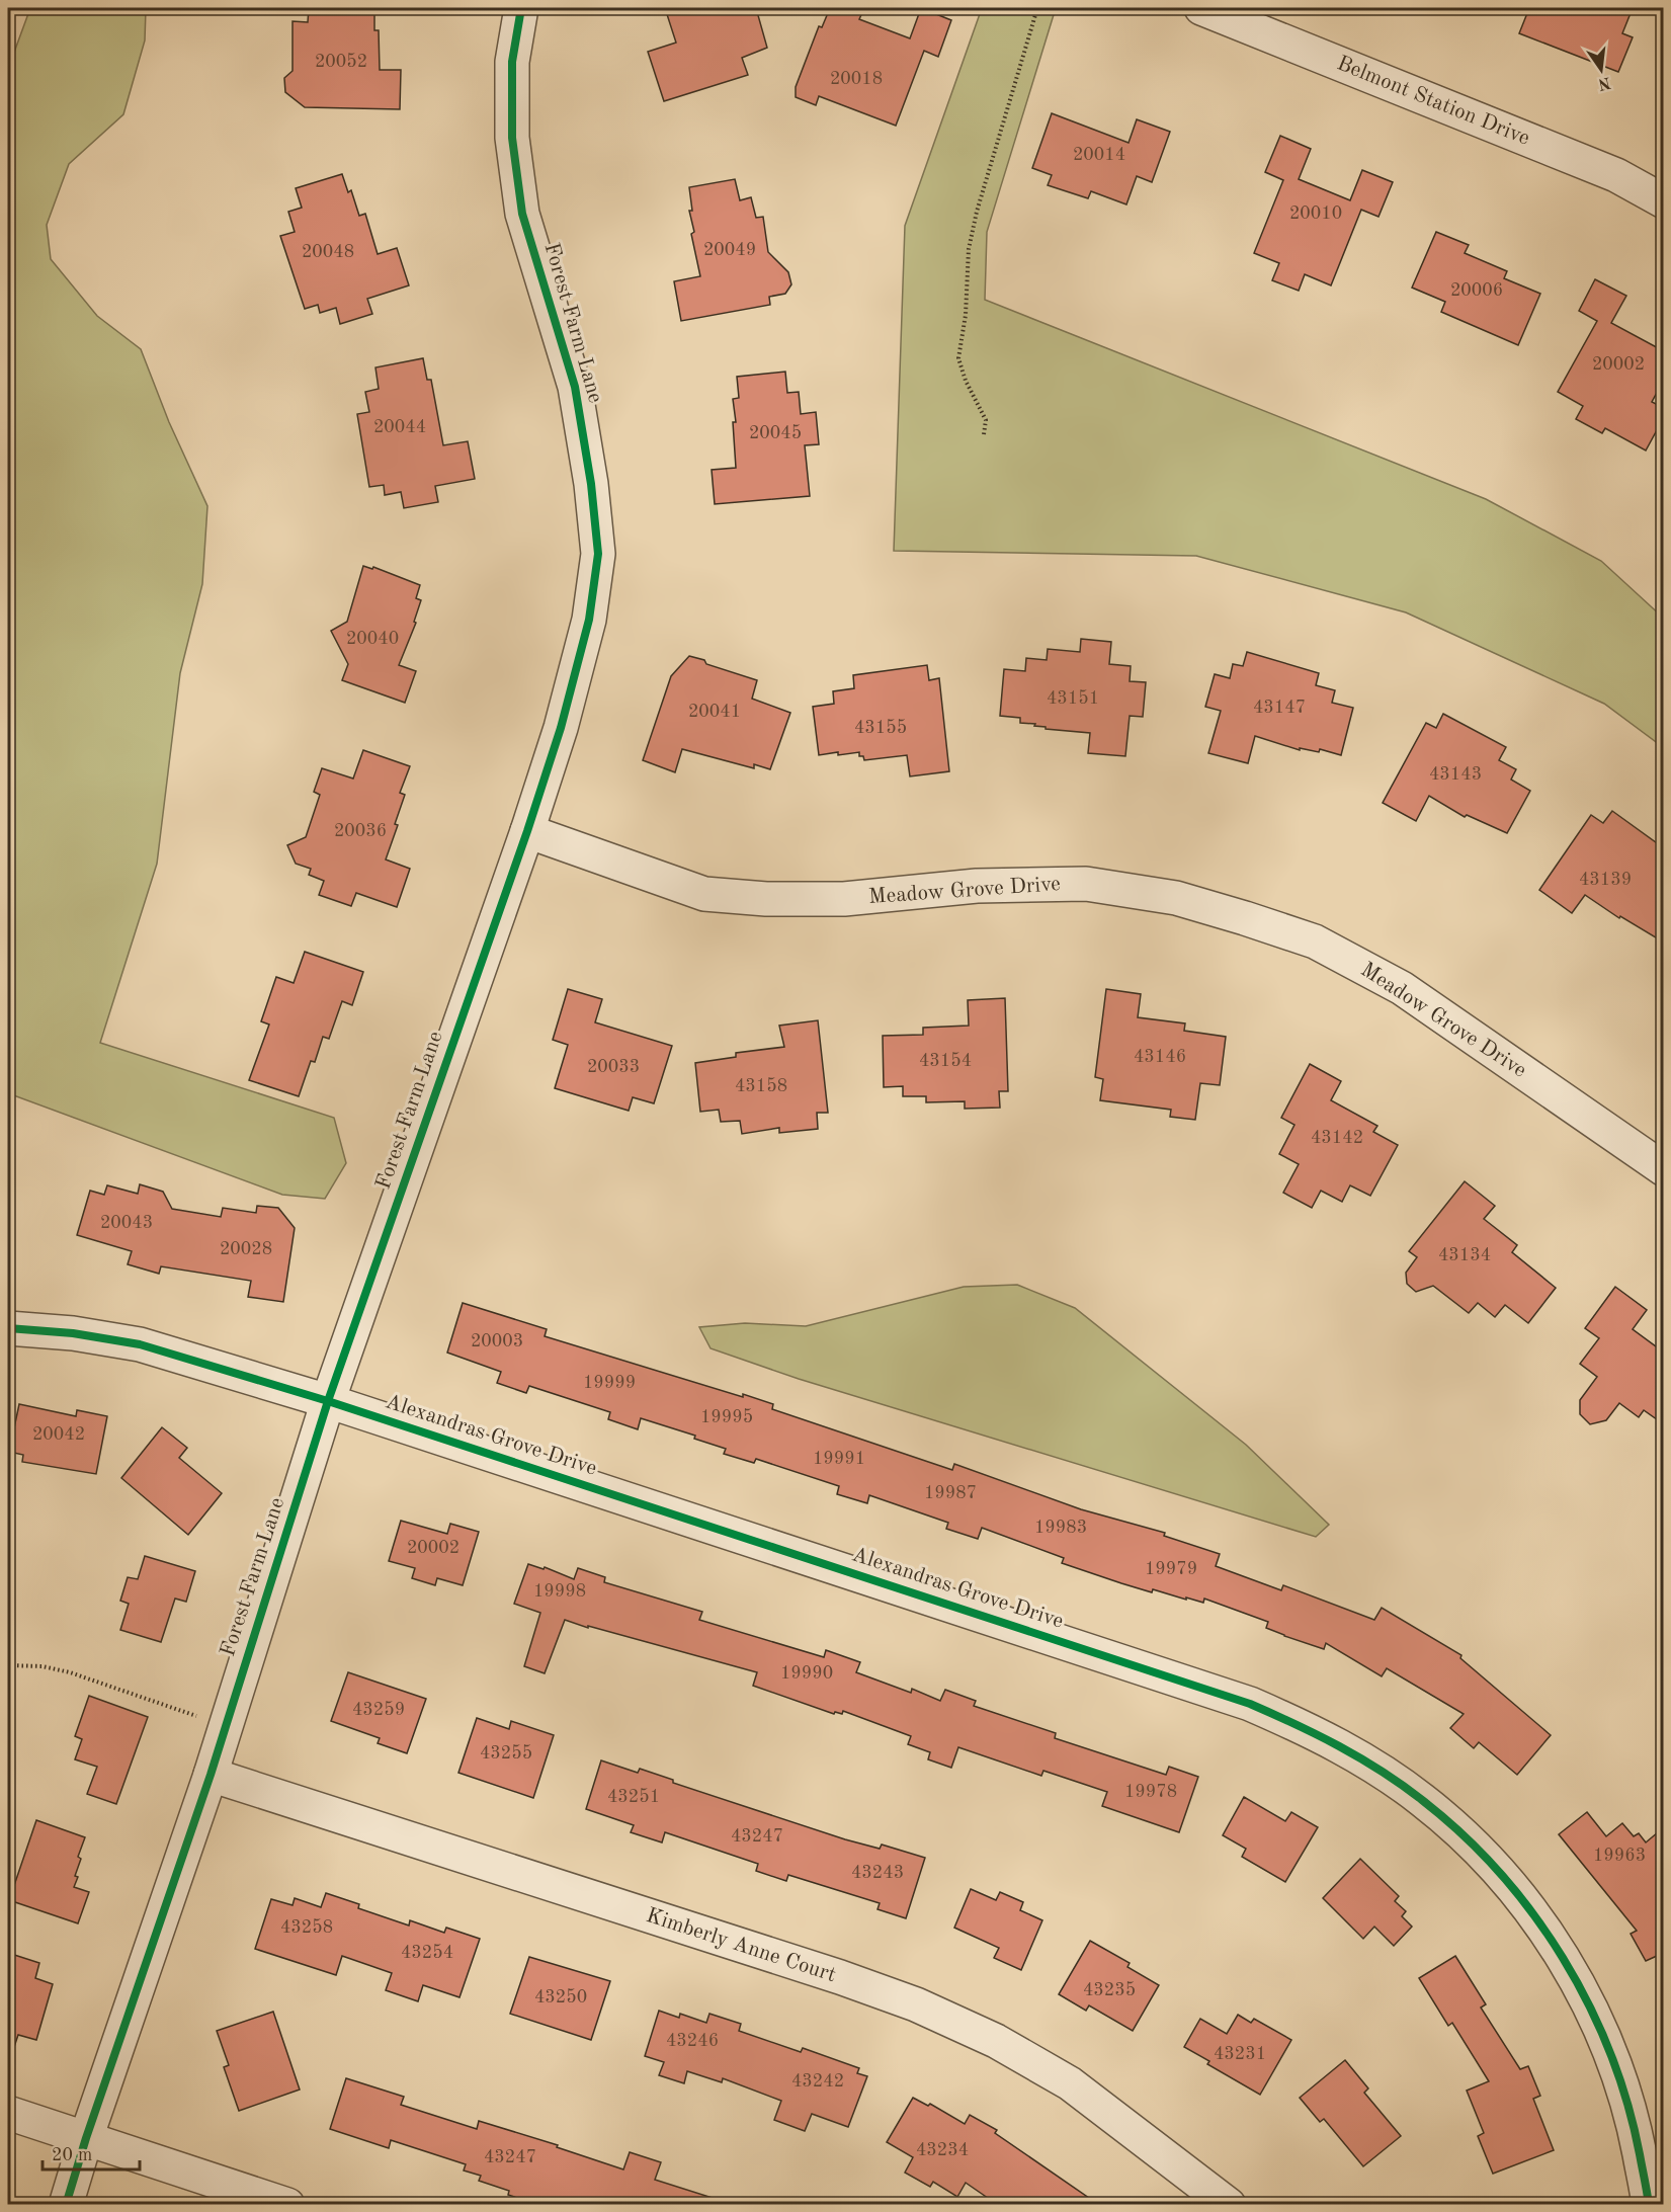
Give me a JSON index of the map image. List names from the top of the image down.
{
  "streets": {
    "street": [
      "Belmont Station Drive",
      "Forest Farm Lane",
      "Meadow Grove Drive",
      "Alexandras Grove Drive",
      "Kimberly Anne Court"
    ]
  },
  "crossings": [
    ["Forest Farm Lane", "Meadow Grove Drive"],
    ["Forest Farm Lane", "Alexandras Grove Drive"],
    ["Forest Farm Lane", "Kimberly Anne Court"]
  ],
  "house_numbers": [
    "20052",
    "20018",
    "20014",
    "20010",
    "20049",
    "20048",
    "20006",
    "20002",
    "20044",
    "20045",
    "20040",
    "43151",
    "43147",
    "20041",
    "43155",
    "43143",
    "20036",
    "43139",
    "43146",
    "43154",
    "20033",
    "43158",
    "43142",
    "20043",
    "20028",
    "43134",
    "20003",
    "19999",
    "19995",
    "20042",
    "19991",
    "19987",
    "19983",
    "20002",
    "19979",
    "19998",
    "19990",
    "43259",
    "43255",
    "19978",
    "43251",
    "43247",
    "19963",
    "43243",
    "43258",
    "43254",
    "43235",
    "43250",
    "43246",
    "43231",
    "43242",
    "43234",
    "43247"
  ],
  "scale_bar": "20 m",
  "north": "bottom"
}
